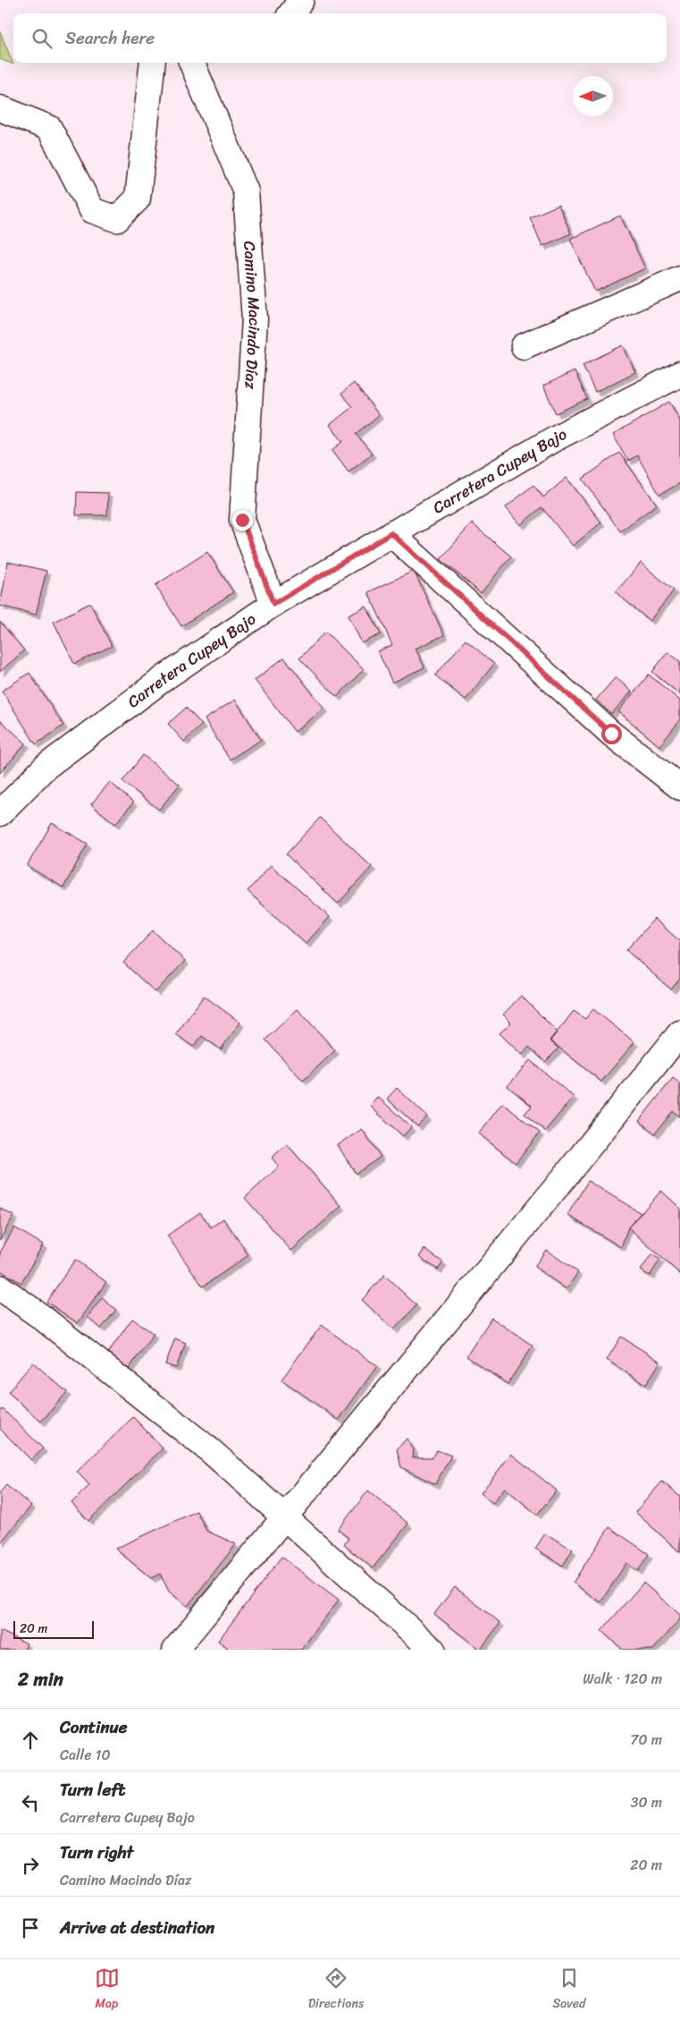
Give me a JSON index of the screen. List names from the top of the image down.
{
  "streets": {
    "street": ["Camino Macindo Díaz", "Carretera Cupey Bajo"]
  },
  "crossings": [
    ["Camino Macindo Díaz", "Carretera Cupey Bajo"]
  ],
  "scale_bar": "20 m",
  "north": "left",
  "page": {
    "search": "Search here",
    "scale": "20 m",
    "heading": ["2 min", "Walk · 120 m"],
    "list": [
      ["Continue", "Calle 10", "70 m"],
      ["Turn left", "Carretera Cupey Bajo", "30 m"],
      ["Turn right", "Camino Macindo Díaz", "20 m"],
      "Arrive at destination"
    ],
    "nav": ["Map", "Directions", "Saved"]
  }
}
